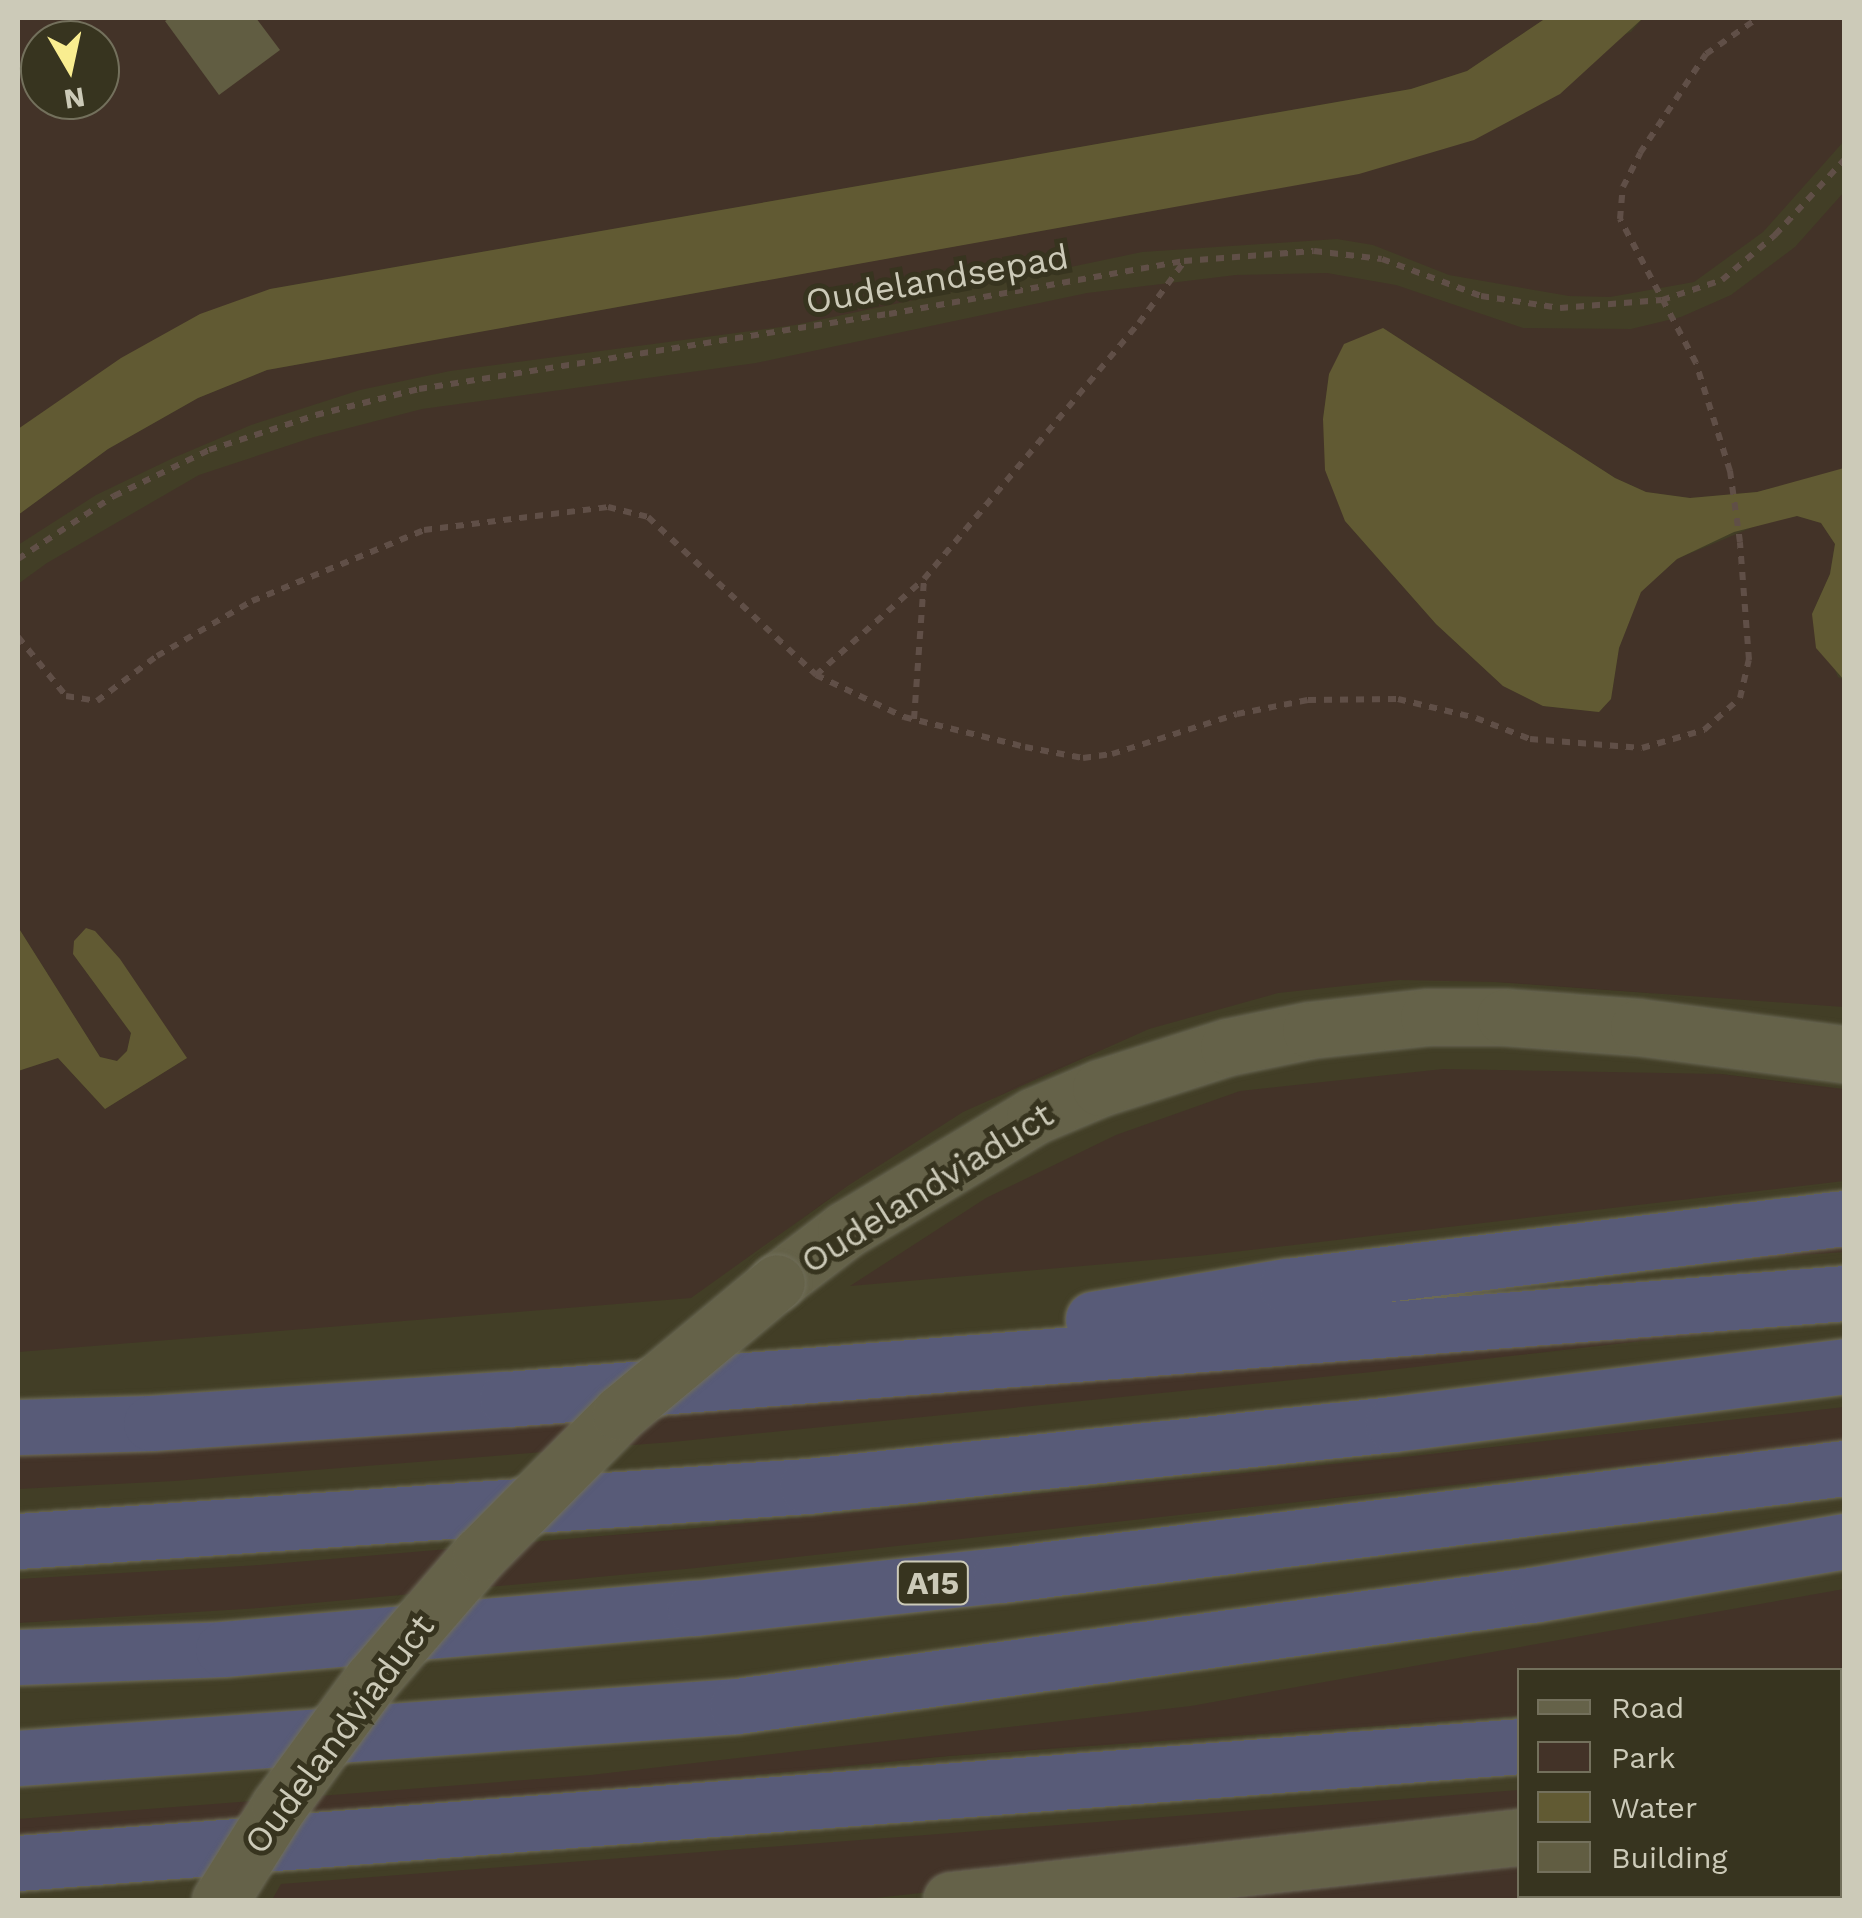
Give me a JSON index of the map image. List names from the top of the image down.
{
  "streets": {
    "highway": ["A15"],
    "main road": ["Oudelandviaduct"],
    "path": ["Oudelandsepad"]
  },
  "legend": [
    "Road",
    "Park",
    "Water",
    "Building"
  ],
  "north": "bottom"
}
